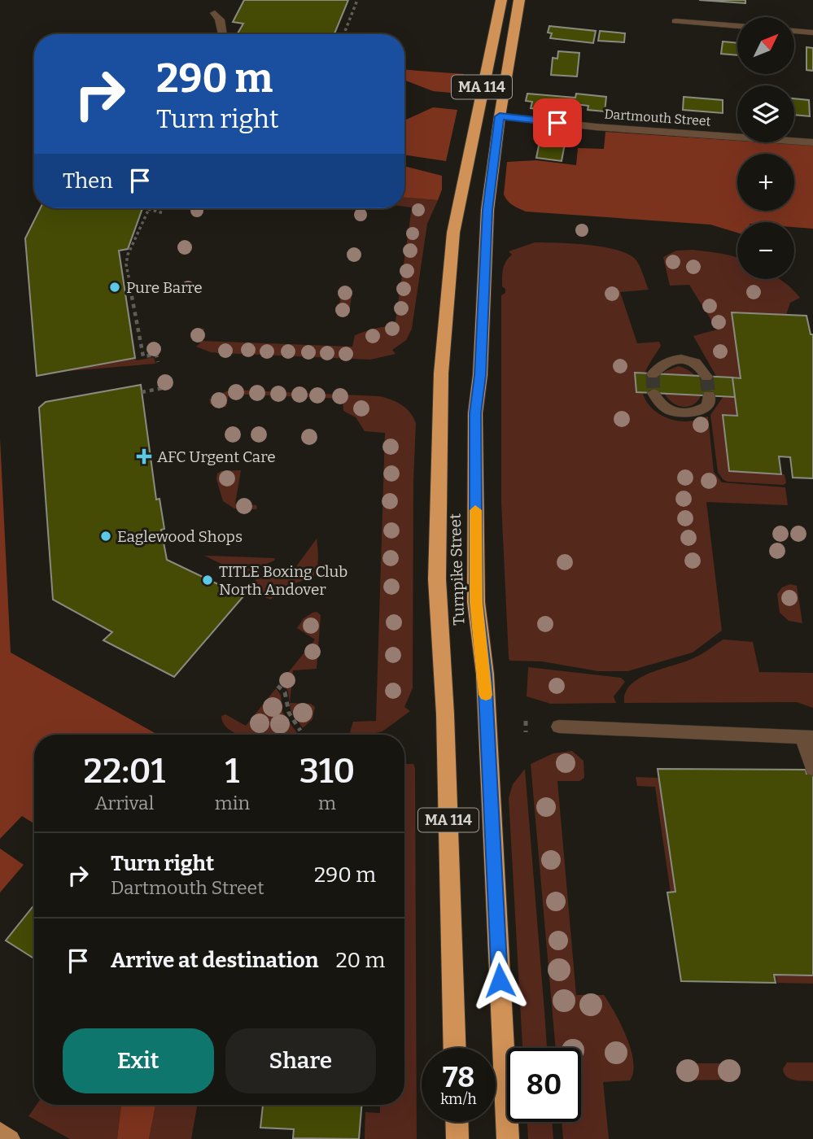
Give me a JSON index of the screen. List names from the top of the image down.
{
  "streets": {
    "highway": ["MA 114", "Turnpike Street"],
    "street": ["Dartmouth Street"]
  },
  "crossings": [
    ["Dartmouth Street", "Turnpike Street"]
  ],
  "places": {
    "other": ["Pure Barre", "Eaglewood Shops", "TITLE Boxing Club North Andover"],
    "health": ["AFC Urgent Care"]
  },
  "north": "top right",
  "page": {
    "map_buttons": ["+", "−"],
    "turn": ["290 m", "Turn right"],
    "then": "Then",
    "eta": [
      "22:01",
      "Arrival",
      "1",
      "min",
      "310",
      "m"
    ],
    "list": [
      {
        "name": "Turn right",
        "note": "Dartmouth Street",
        "value": "290 m"
      },
      {
        "name": "Arrive at destination",
        "value": "20 m"
      }
    ],
    "buttons": ["Exit", "Share"],
    "speed": "78 km/h",
    "limit": "80"
  }
}
